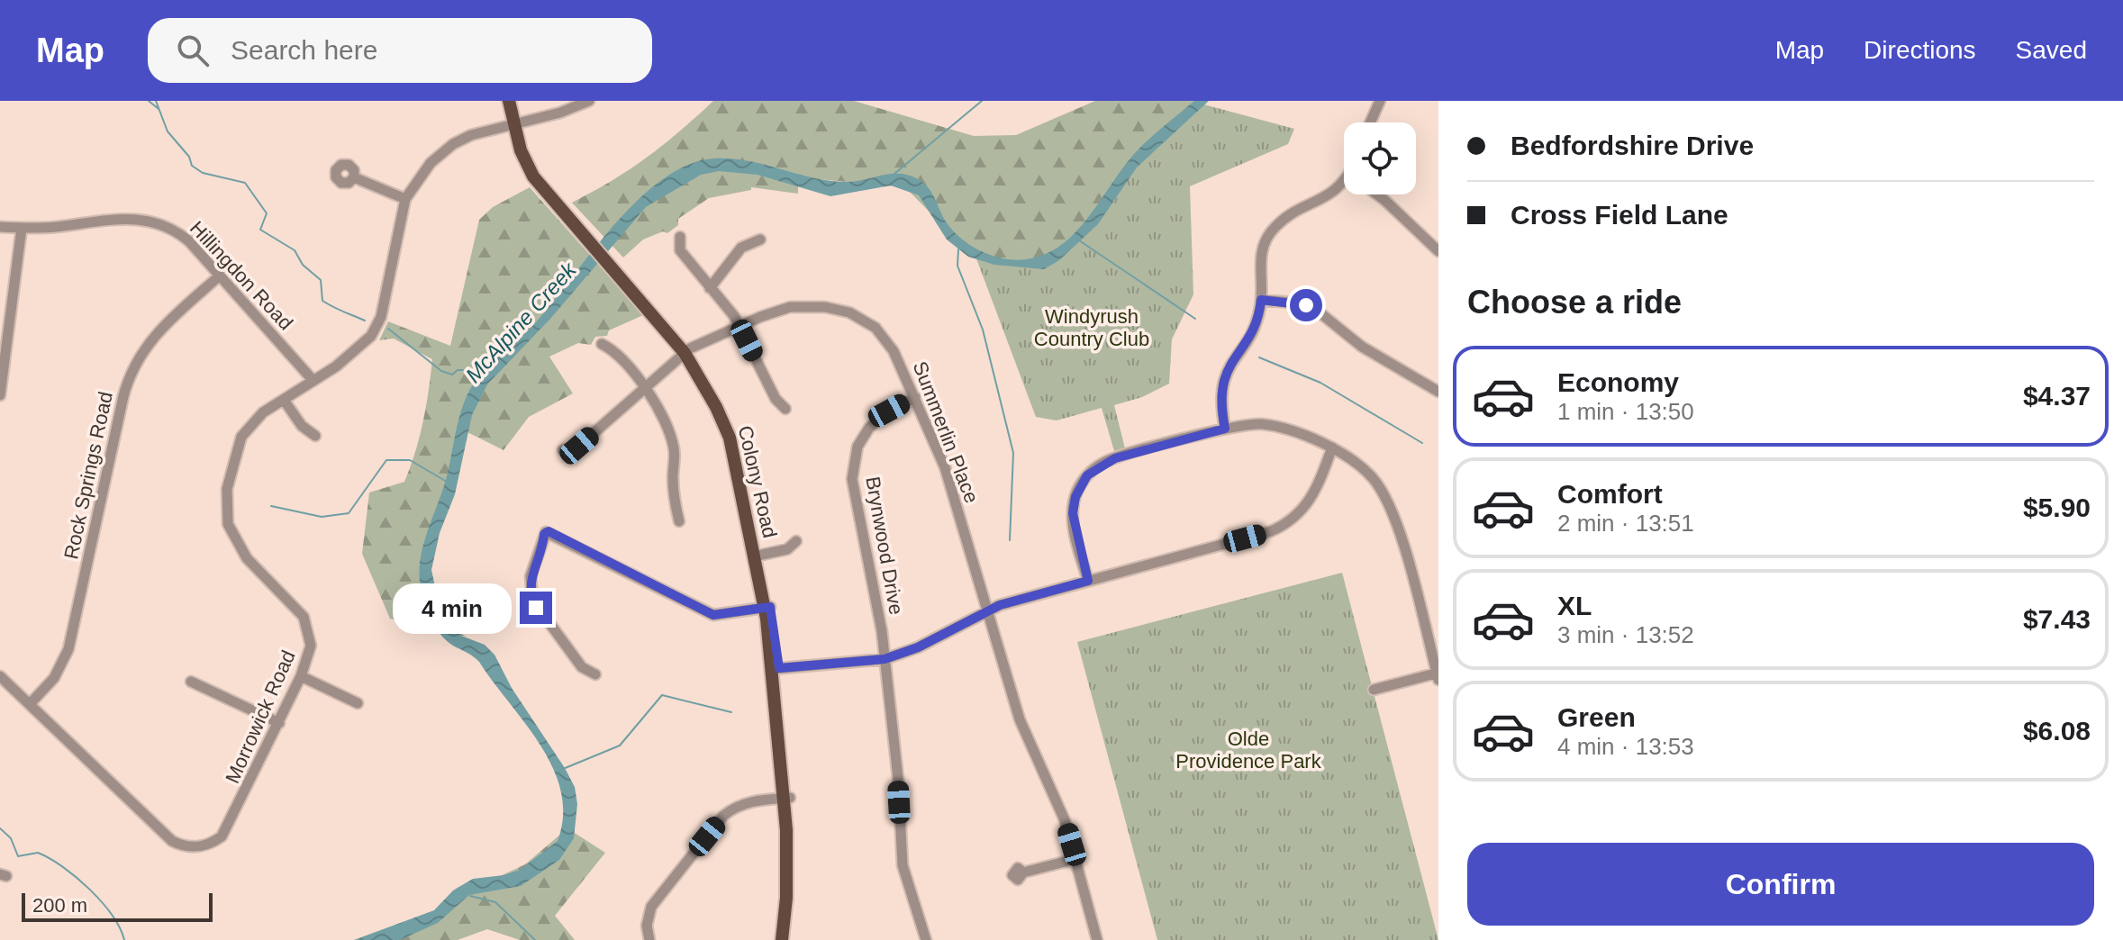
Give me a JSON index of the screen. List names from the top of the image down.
{
  "streets": {
    "main road": ["Colony Road"],
    "street": [
      "Hillingdon Road",
      "Summerlin Place",
      "Rock Springs Road",
      "Brynwood Drive",
      "Morrowick Road"
    ]
  },
  "crossings": [
    ["Hillingdon Road", "Rock Springs Road"],
    ["Hillingdon Road", "Morrowick Road"],
    ["Summerlin Place", "Colony Road"],
    ["Summerlin Place", "Brynwood Drive"],
    ["Rock Springs Road", "Morrowick Road"],
    ["Colony Road", "Morrowick Road"]
  ],
  "water": ["McAlpine Creek"],
  "parks": ["Windyrush Country Club", "Olde Providence Park"],
  "scale_bar": "200 m",
  "page": {
    "header": "Map",
    "search": "Search here",
    "nav": ["Map", "Directions", "Saved"],
    "banner": ["Bedfordshire Drive", "Cross Field Lane"],
    "heading": "Choose a ride",
    "list": [
      {
        "name": "Economy",
        "note": "1 min · 13:50",
        "value": "$4.37"
      },
      {
        "name": "Comfort",
        "note": "2 min · 13:51",
        "value": "$5.90"
      },
      {
        "name": "XL",
        "note": "3 min · 13:52",
        "value": "$7.43"
      },
      {
        "name": "Green",
        "note": "4 min · 13:53",
        "value": "$6.08"
      }
    ],
    "bubble": "4 min",
    "buttons": "Confirm",
    "scale": "200 m"
  }
}
